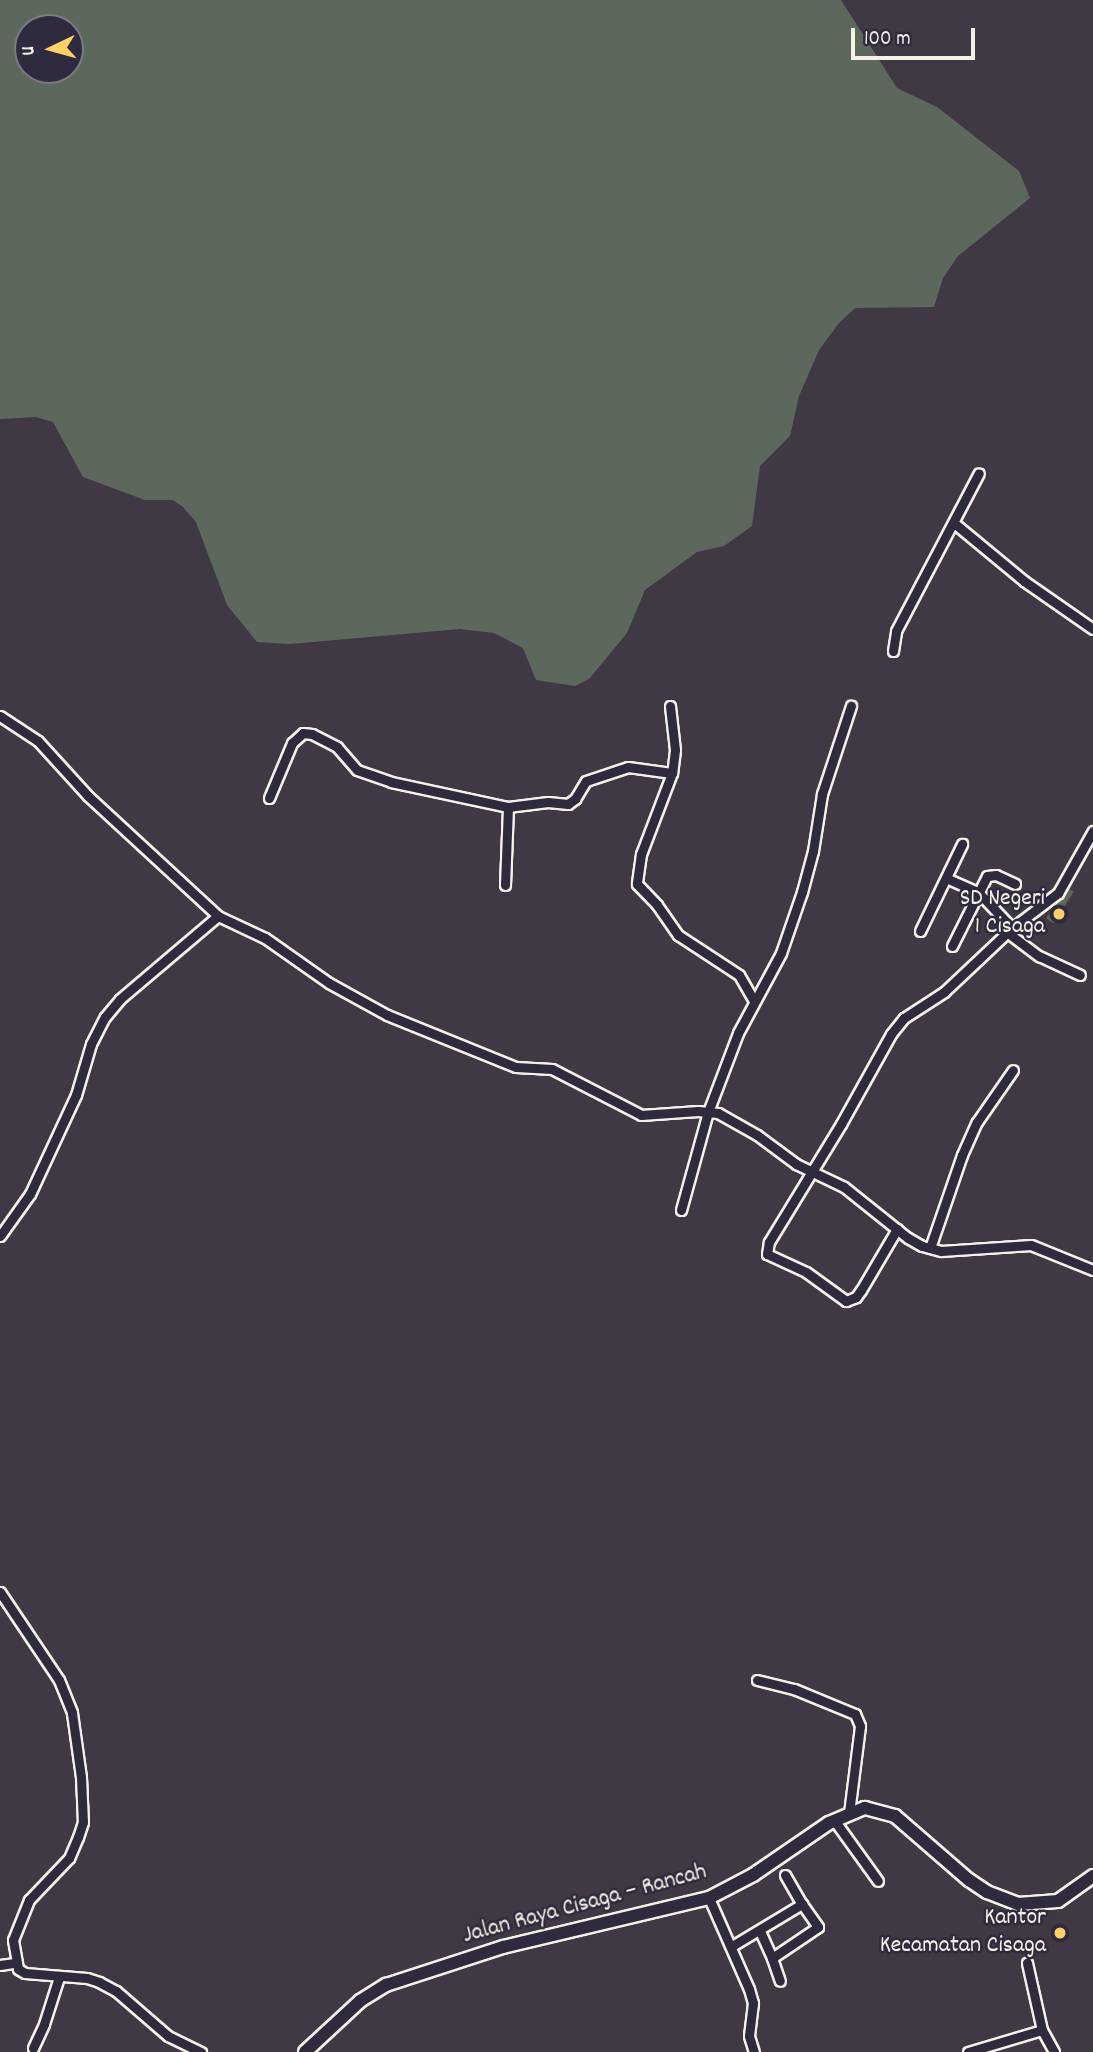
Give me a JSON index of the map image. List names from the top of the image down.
{
  "streets": {
    "main road": ["Jalan Raya Cisaga – Rancah"]
  },
  "places": ["SD Negeri 1 Cisaga", "Kantor Kecamatan Cisaga"],
  "scale_bar": "100 m",
  "north": "left"
}
